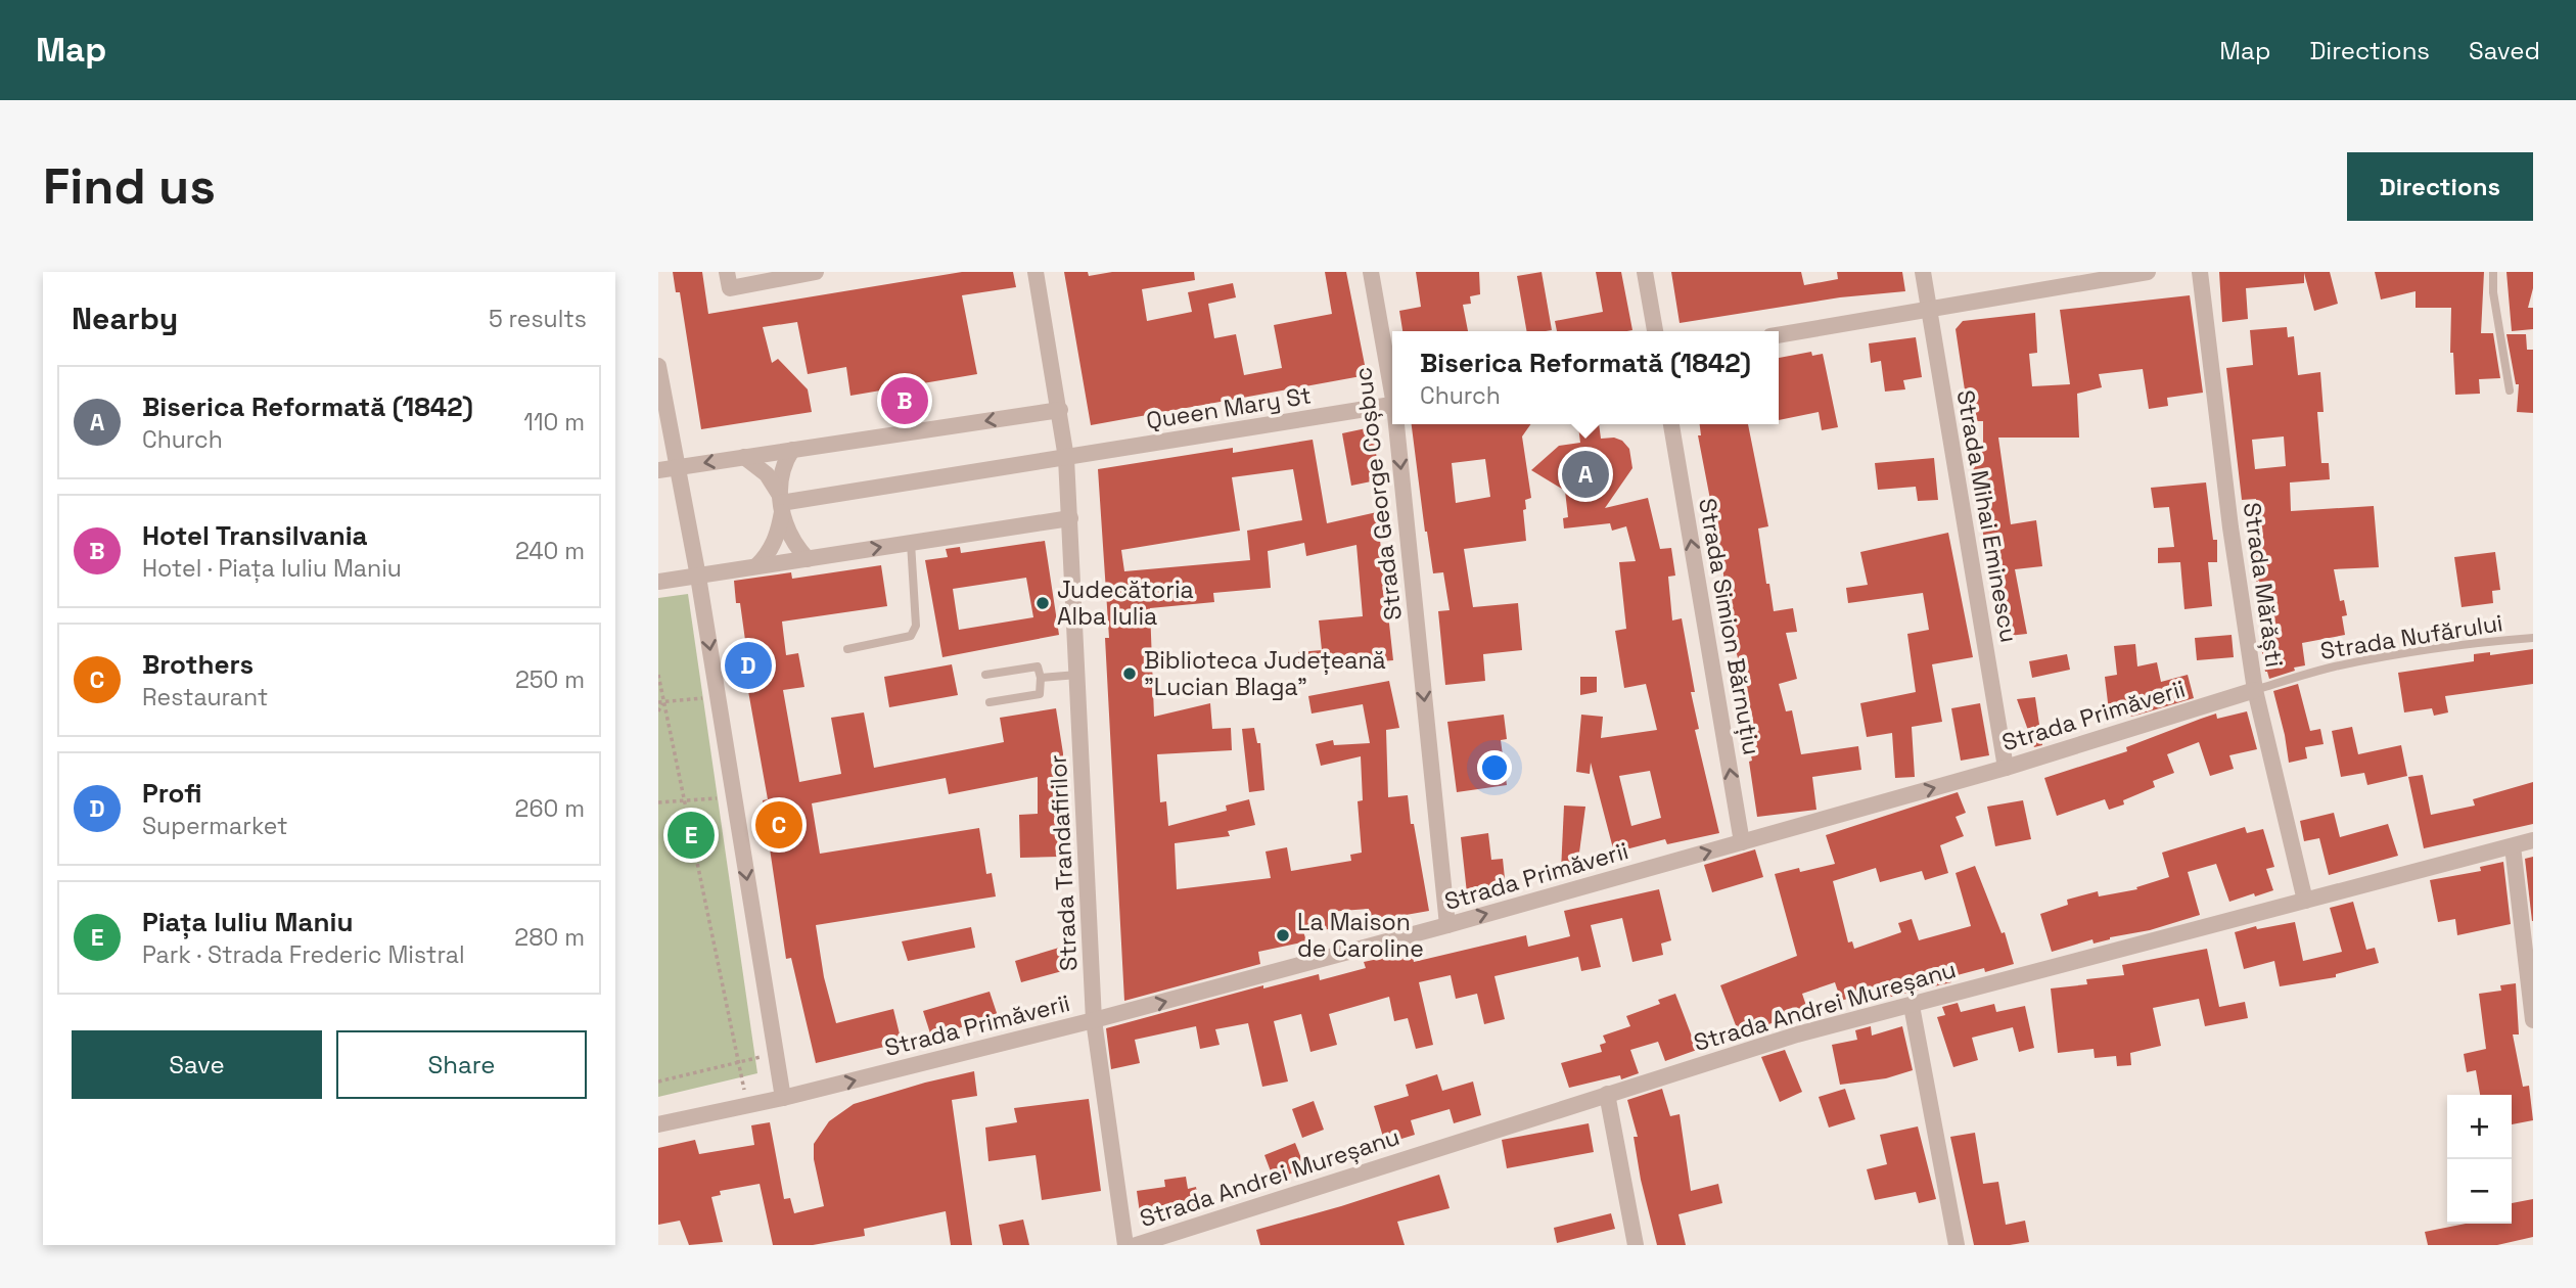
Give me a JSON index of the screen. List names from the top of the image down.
{
  "streets": {
    "street": [
      "Queen Mary St",
      "Strada George Coșbuc",
      "Strada Mihai Eminescu",
      "Strada Mărăști",
      "Strada Simion Bărnuțiu",
      "Strada Primăverii",
      "Strada Trandafirilor",
      "Strada Andrei Mureșanu"
    ],
    "lane": ["Strada Nufărului"]
  },
  "crossings": [
    ["Queen Mary St", "Strada Trandafirilor"],
    ["Strada George Coșbuc", "Strada Primăverii"],
    ["Strada Mihai Eminescu", "Strada Primăverii"],
    ["Strada Mărăști", "Strada Nufărului"],
    ["Strada Mărăști", "Strada Primăverii"],
    ["Strada Mărăști", "Strada Andrei Mureșanu"],
    ["Strada Simion Bărnuțiu", "Strada Primăverii"],
    ["Strada Nufărului", "Strada Primăverii"],
    ["Strada Primăverii", "Strada Trandafirilor"]
  ],
  "one_way": ["Strada George Coșbuc", "Strada Simion Bărnuțiu", "Strada Primăverii"],
  "places": ["Judecătoria Alba Iulia", "Biblioteca Județeană \"Lucian Blaga\"", "La Maison de Caroline"],
  "page": {
    "header": "Map",
    "nav": ["Map", "Directions", "Saved"],
    "buttons": [
      "Directions",
      ["Save", "Share"]
    ],
    "title": "Find us",
    "heading": ["Nearby", "5 results"],
    "popup": ["Biserica Reformată (1842)", "Church"],
    "list": [
      {
        "mark": "A",
        "name": "Biserica Reformată (1842)",
        "note": "Church",
        "value": "110 m"
      },
      {
        "mark": "B",
        "name": "Hotel Transilvania",
        "note": "Hotel · Piața Iuliu Maniu",
        "value": "240 m"
      },
      {
        "mark": "C",
        "name": "Brothers",
        "note": "Restaurant",
        "value": "250 m"
      },
      {
        "mark": "D",
        "name": "Profi",
        "note": "Supermarket",
        "value": "260 m"
      },
      {
        "mark": "E",
        "name": "Piața Iuliu Maniu",
        "note": "Park · Strada Frederic Mistral",
        "value": "280 m"
      }
    ],
    "pins": [
      "B",
      "A",
      "D",
      "C",
      "E"
    ],
    "map_buttons": ["+", "−"]
  }
}
